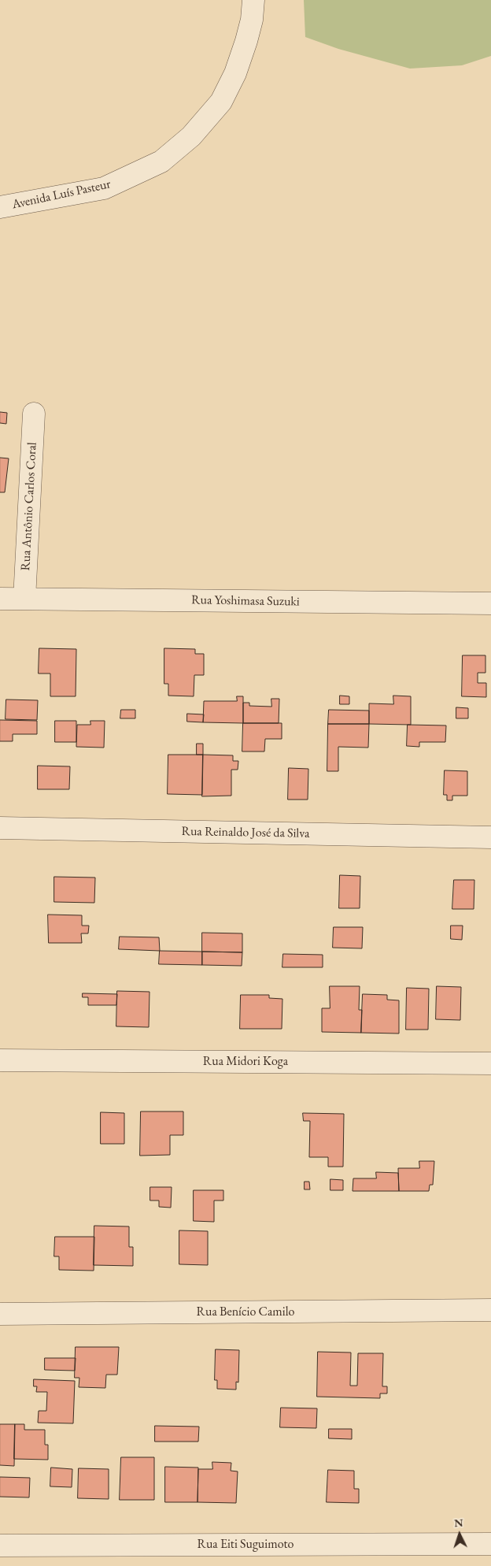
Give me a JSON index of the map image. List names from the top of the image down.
{
  "streets": {
    "street": [
      "Avenida Luís Pasteur",
      "Rua Antônio Carlos Coral",
      "Rua Yoshimasa Suzuki",
      "Rua Reinaldo José da Silva",
      "Rua Midori Koga",
      "Rua Benício Camilo",
      "Rua Eiti Suguimoto"
    ]
  },
  "crossings": [
    ["Rua Antônio Carlos Coral", "Rua Yoshimasa Suzuki"]
  ],
  "north": "top"
}
